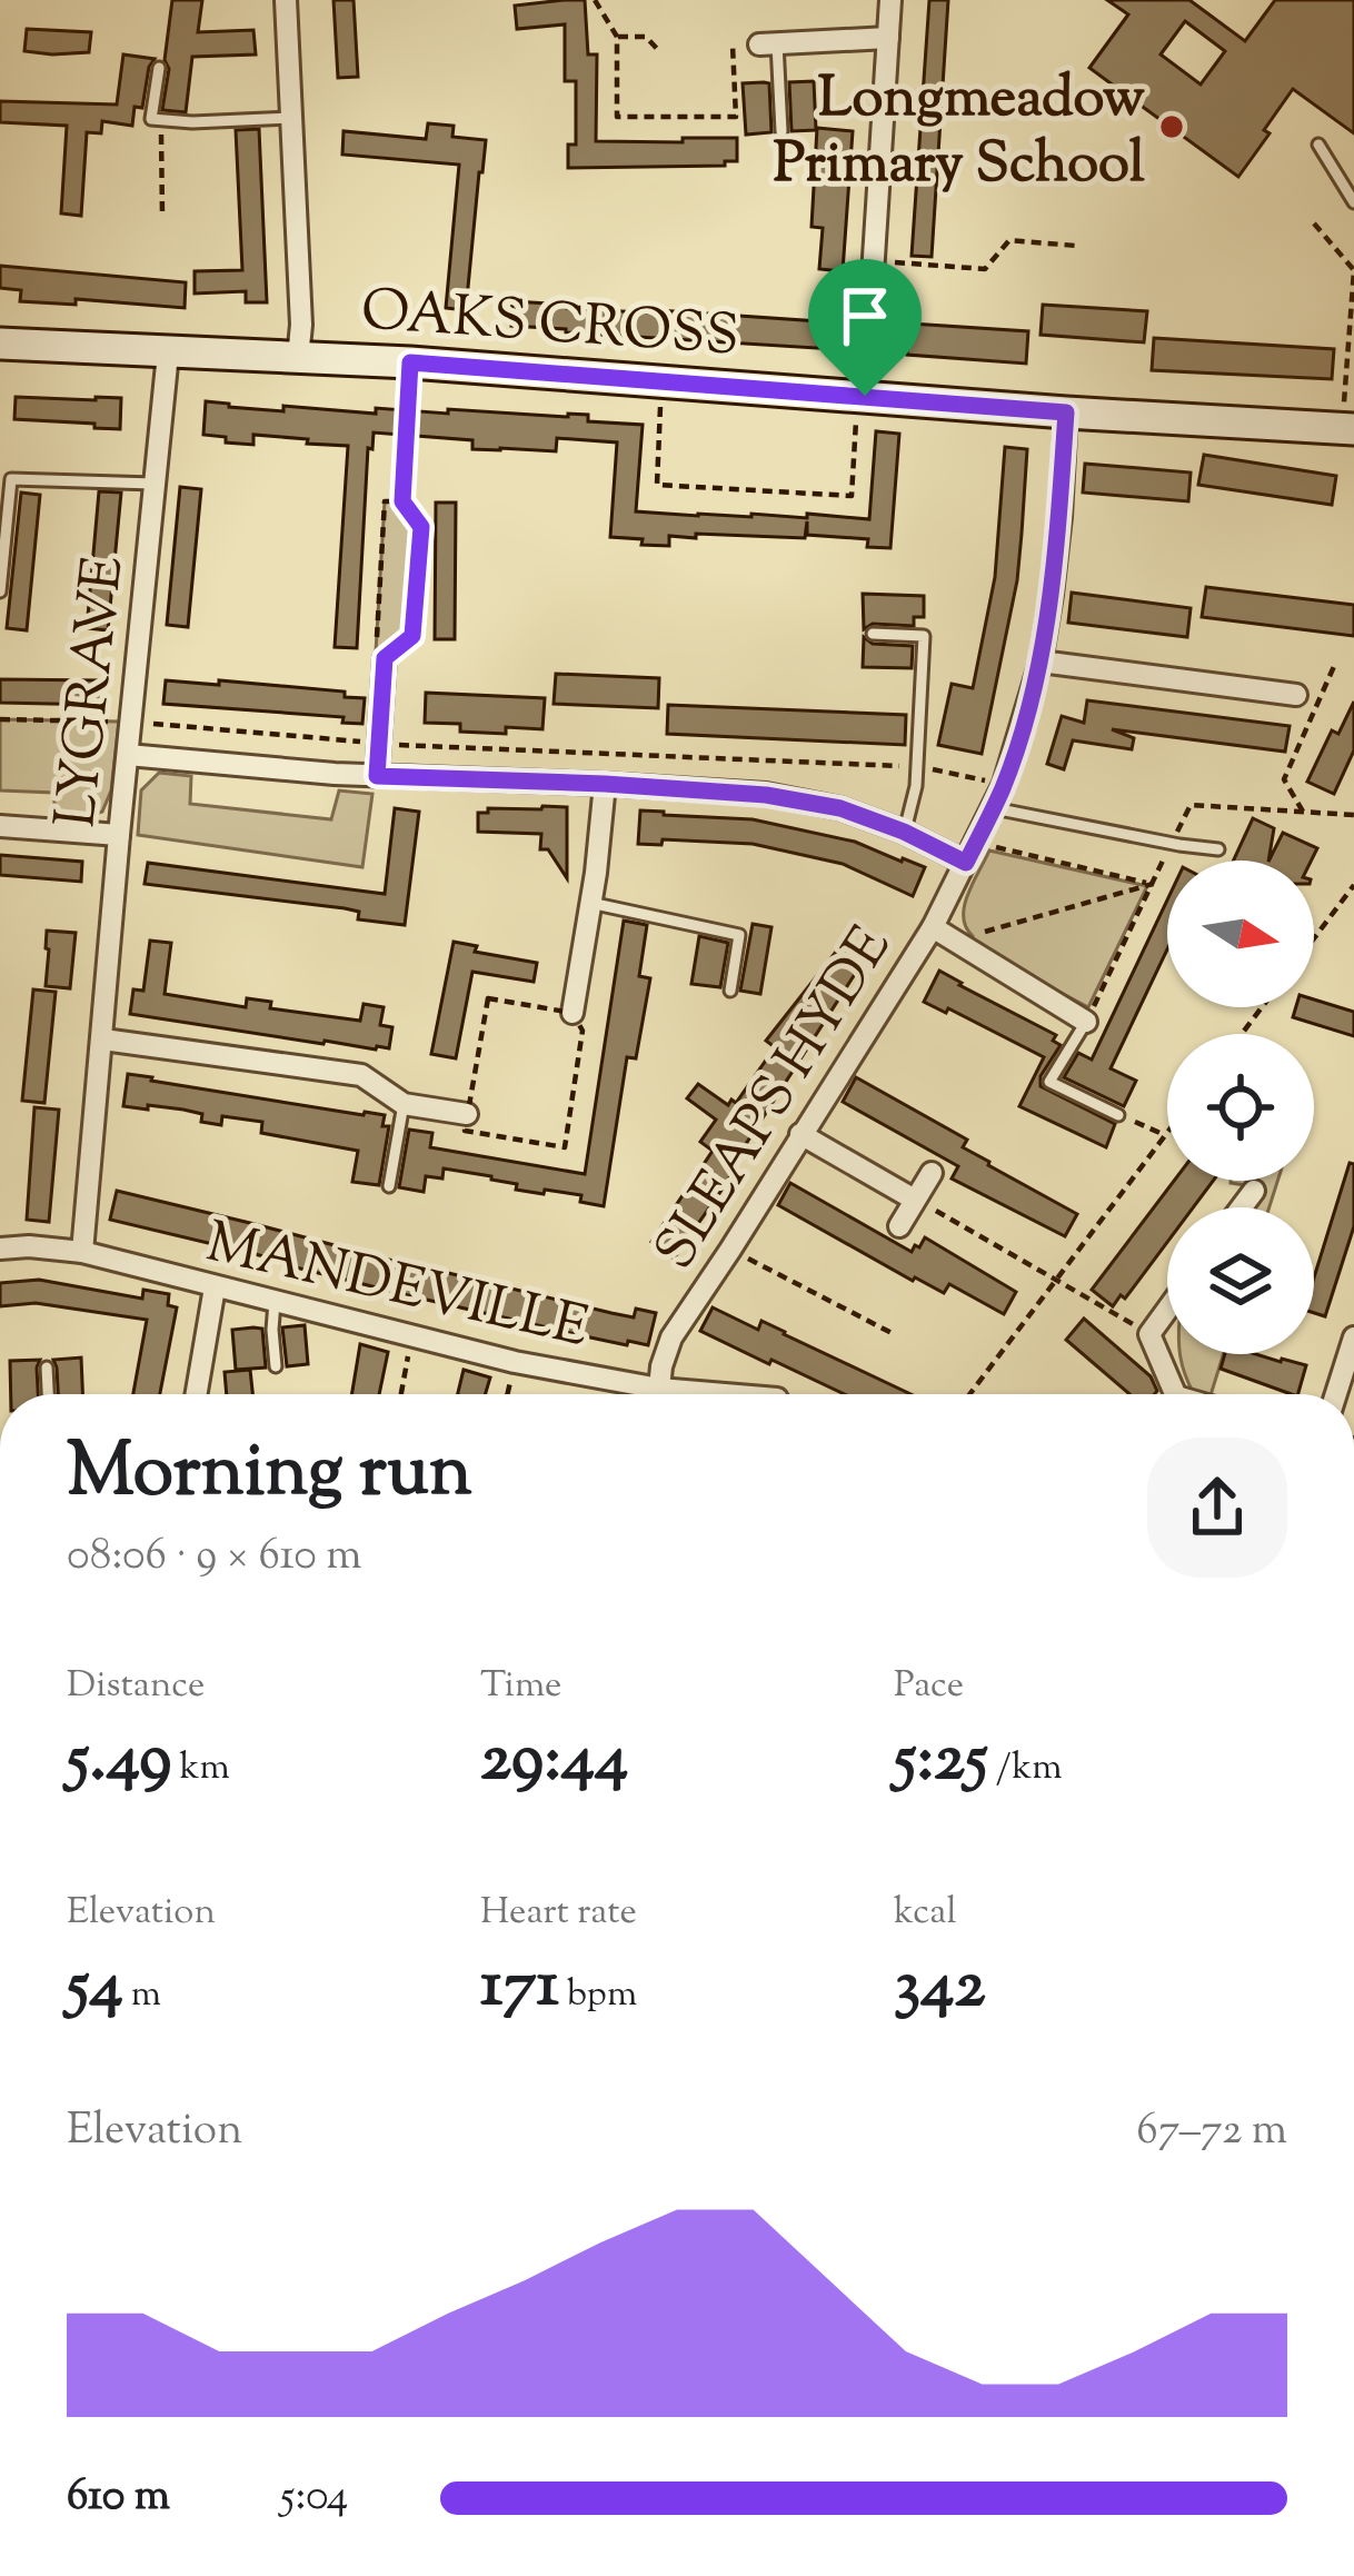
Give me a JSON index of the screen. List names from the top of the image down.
{
  "streets": {
    "street": [
      "OAKS CROSS",
      "LYGRAVE",
      "SLEAPS HYDE",
      "MANDEVILLE"
    ]
  },
  "crossings": [
    ["OAKS CROSS", "LYGRAVE"],
    ["OAKS CROSS", "SLEAPS HYDE"],
    ["LYGRAVE", "MANDEVILLE"],
    ["SLEAPS HYDE", "MANDEVILLE"]
  ],
  "places": ["Longmeadow Primary School"],
  "north": "right",
  "page": {
    "heading": ["Morning run", "08:06 · 9 × 610 m"],
    "stats": [
      ["Distance", "5.49 km"],
      ["Time", "29:44"],
      ["Pace", "5:25 /km"],
      ["Elevation", "54 m"],
      ["Heart rate", "171 bpm"],
      ["kcal", "342"]
    ],
    "chart": ["Elevation", "67–72 m"],
    "list": [
      {
        "name": "610 m",
        "note": "5:04"
      }
    ]
  }
}
